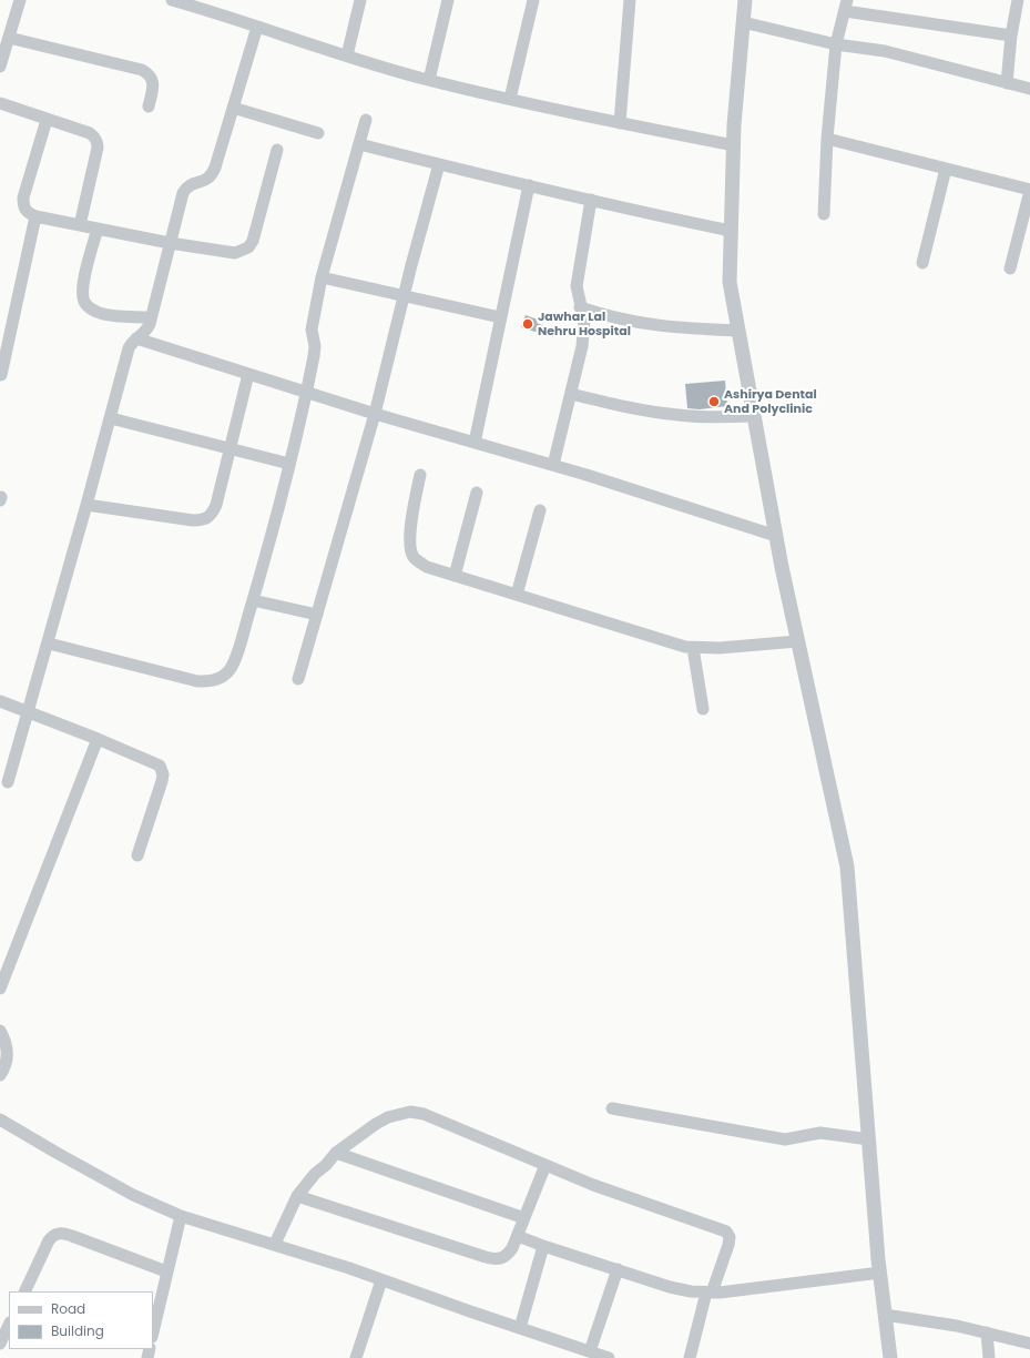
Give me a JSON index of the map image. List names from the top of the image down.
{
  "places": ["Jawhar Lal Nehru Hospital", "Ashirya Dental And Polyclinic"],
  "legend": ["Road", "Building"]
}
